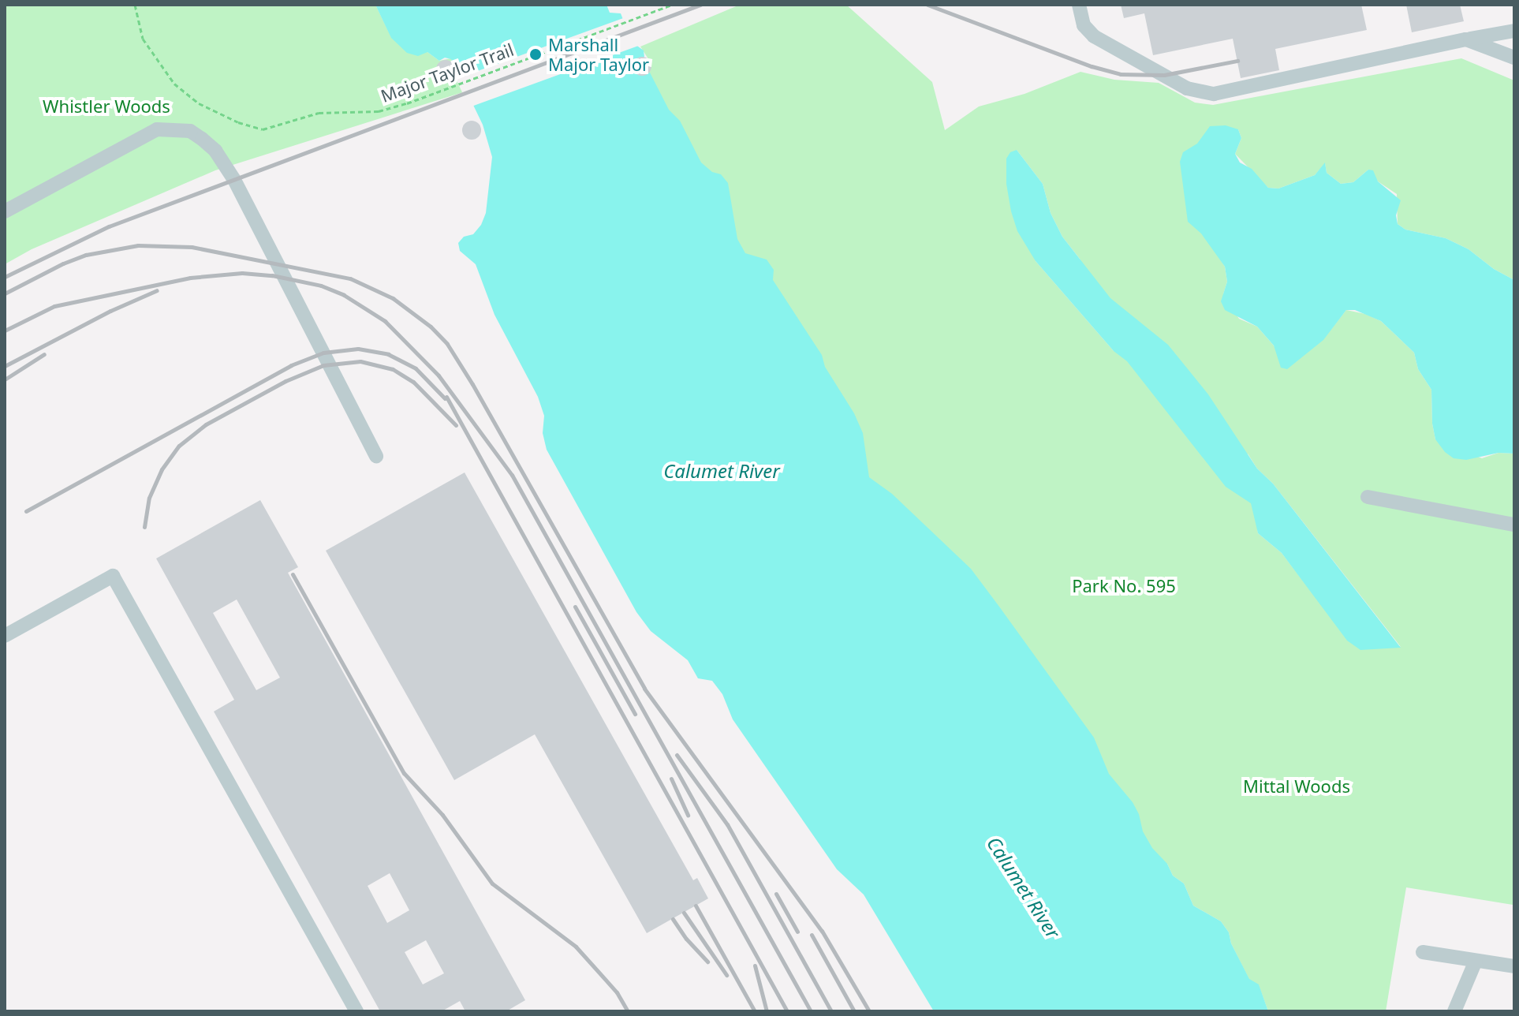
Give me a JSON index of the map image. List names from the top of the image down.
{
  "streets": {
    "path": ["Major Taylor Trail"]
  },
  "water": ["Calumet River"],
  "parks": ["Whistler Woods", "Park No. 595", "Mittal Woods"],
  "places": ["Marshall Major Taylor"]
}
